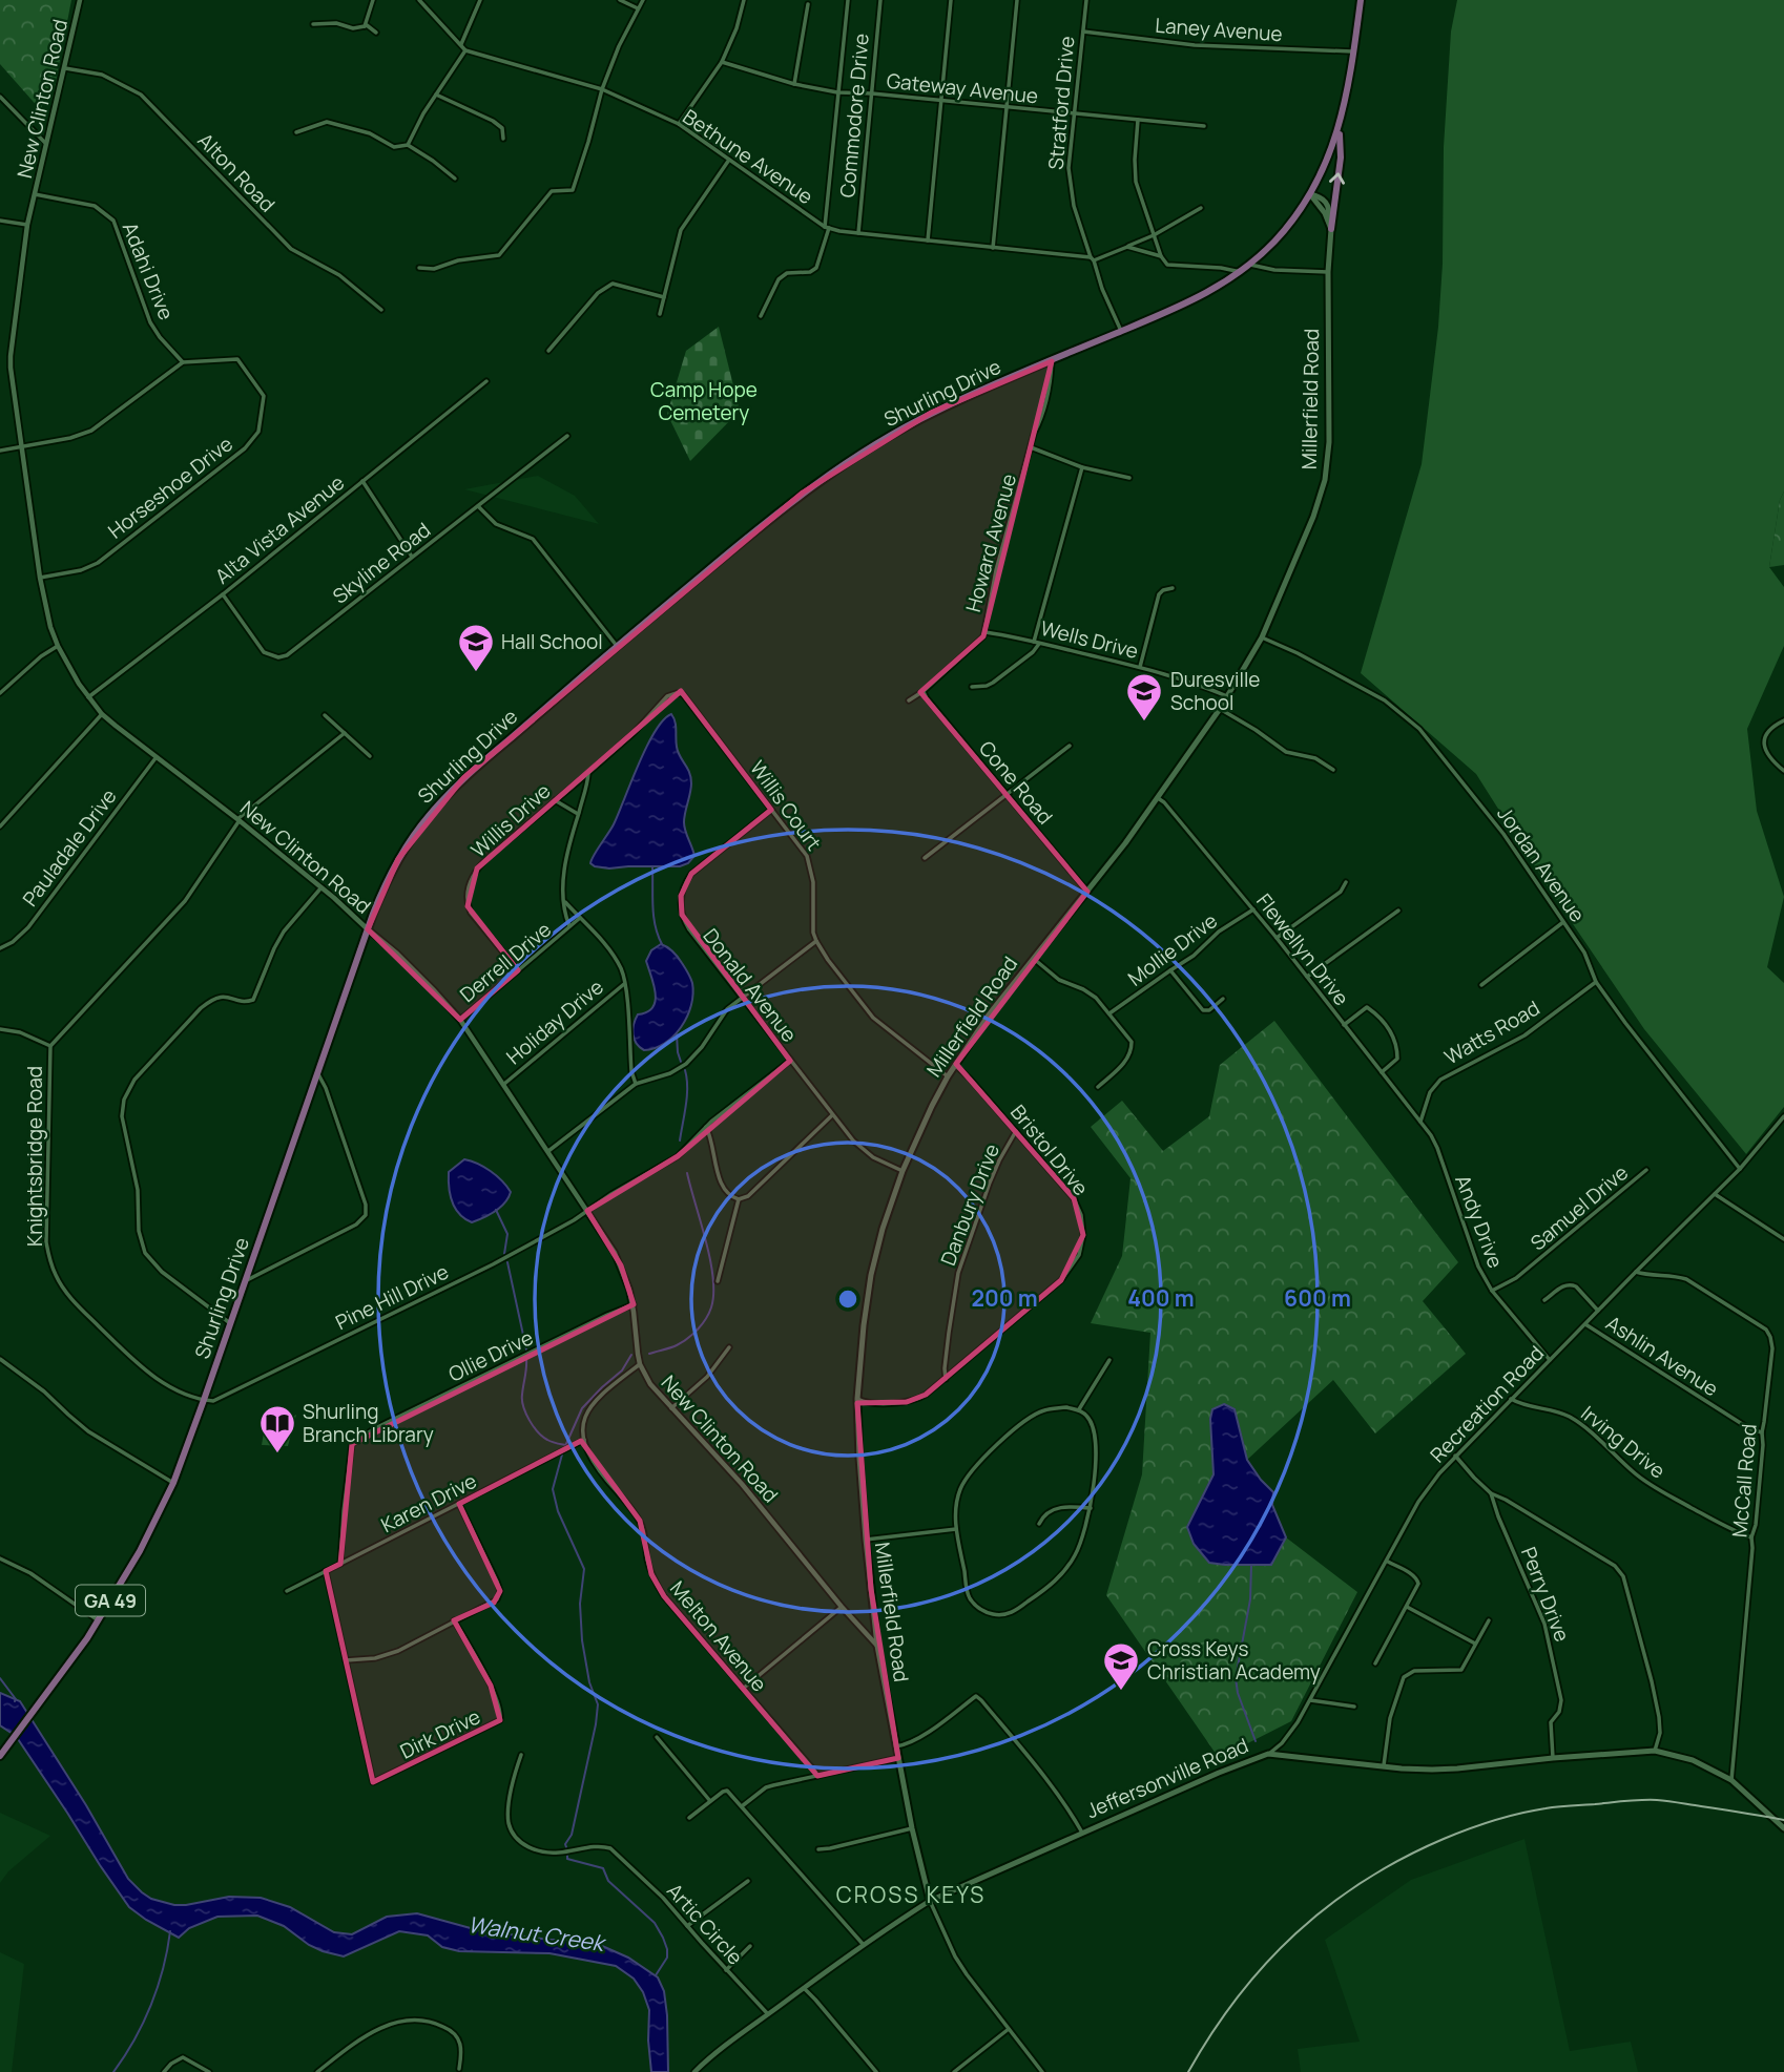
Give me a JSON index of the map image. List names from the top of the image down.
{
  "streets": {
    "main road": [
      "Shurling Drive",
      "Millerfield Road",
      "GA 49",
      "Jeffersonville Road"
    ],
    "street": [
      "Laney Avenue",
      "Gateway Avenue",
      "New Clinton Road",
      "Stratford Drive",
      "Commodore Drive",
      "Bethune Avenue",
      "Alton Road",
      "Adahi Drive",
      "Horseshoe Drive",
      "Alta Vista Avenue",
      "Howard Avenue",
      "Skyline Road",
      "Wells Drive",
      "Cone Road",
      "Willis Court",
      "Willis Drive",
      "Pauladale Drive",
      "Jordan Avenue",
      "Mollie Drive",
      "Flewellyn Drive",
      "Derrell Drive",
      "Donald Avenue",
      "Holiday Drive",
      "Watts Road",
      "Bristol Drive",
      "Knightsbridge Road",
      "Danbury Drive",
      "Samuel Drive",
      "Andy Drive",
      "Pine Hill Drive",
      "Ollie Drive",
      "Ashlin Avenue",
      "Recreation Road",
      "Irving Drive",
      "McCall Road",
      "Karen Drive",
      "Perry Drive",
      "Melton Avenue",
      "Dirk Drive",
      "Artic Circle"
    ]
  },
  "crossings": [
    ["Laney Avenue", "Stratford Drive"],
    ["Laney Avenue", "GA 49"],
    ["Gateway Avenue", "Stratford Drive"],
    ["Gateway Avenue", "Commodore Drive"],
    ["New Clinton Road", "Alton Road"],
    ["New Clinton Road", "Adahi Drive"],
    ["New Clinton Road", "Shurling Drive"],
    ["New Clinton Road", "Millerfield Road"],
    ["New Clinton Road", "Horseshoe Drive"],
    ["New Clinton Road", "Alta Vista Avenue"],
    ["New Clinton Road", "Pauladale Drive"],
    ["New Clinton Road", "Derrell Drive"],
    ["New Clinton Road", "Holiday Drive"],
    ["New Clinton Road", "Knightsbridge Road"],
    ["New Clinton Road", "Pine Hill Drive"],
    ["New Clinton Road", "Ollie Drive"],
    ["Stratford Drive", "Bethune Avenue"],
    ["Stratford Drive", "Shurling Drive"],
    ["Commodore Drive", "Bethune Avenue"],
    ["Adahi Drive", "Horseshoe Drive"],
    ["Shurling Drive", "Millerfield Road"],
    ["Shurling Drive", "Howard Avenue"],
    ["Shurling Drive", "Knightsbridge Road"],
    ["Shurling Drive", "Pine Hill Drive"],
    ["Shurling Drive", "GA 49"],
    ["Millerfield Road", "Wells Drive"],
    ["Millerfield Road", "Cone Road"],
    ["Millerfield Road", "Jordan Avenue"],
    ["Millerfield Road", "Flewellyn Drive"],
    ["Millerfield Road", "Donald Avenue"],
    ["Millerfield Road", "Bristol Drive"],
    ["Millerfield Road", "GA 49"],
    ["Millerfield Road", "Jeffersonville Road"],
    ["Alta Vista Avenue", "Skyline Road"],
    ["Howard Avenue", "Wells Drive"],
    ["Howard Avenue", "Cone Road"],
    ["Willis Court", "Willis Drive"],
    ["Willis Court", "Derrell Drive"],
    ["Willis Court", "Donald Avenue"],
    ["Willis Drive", "Derrell Drive"],
    ["Jordan Avenue", "Watts Road"],
    ["Jordan Avenue", "Recreation Road"],
    ["Mollie Drive", "Flewellyn Drive"],
    ["Flewellyn Drive", "Watts Road"],
    ["Flewellyn Drive", "Andy Drive"],
    ["Donald Avenue", "Pine Hill Drive"],
    ["Watts Road", "Andy Drive"],
    ["Bristol Drive", "Danbury Drive"],
    ["Knightsbridge Road", "Pine Hill Drive"],
    ["Samuel Drive", "Andy Drive"],
    ["Andy Drive", "Recreation Road"],
    ["Ollie Drive", "Karen Drive"],
    ["Ashlin Avenue", "Recreation Road"],
    ["Ashlin Avenue", "McCall Road"],
    ["Recreation Road", "Irving Drive"],
    ["Recreation Road", "McCall Road"],
    ["Recreation Road", "Perry Drive"],
    ["Recreation Road", "Jeffersonville Road"],
    ["Irving Drive", "McCall Road"],
    ["McCall Road", "Jeffersonville Road"],
    ["Karen Drive", "Melton Avenue"],
    ["Perry Drive", "Jeffersonville Road"],
    ["Jeffersonville Road", "Artic Circle"]
  ],
  "districts": ["CROSS KEYS"],
  "water": ["Walnut Creek"],
  "parks": ["Camp Hope Cemetery"],
  "places": {
    "school or university": ["Hall School", "Duresville School", "Cross Keys Christian Academy"],
    "library": ["Shurling Branch Library"]
  },
  "rings": ["200 m", "400 m", "600 m"]
}
